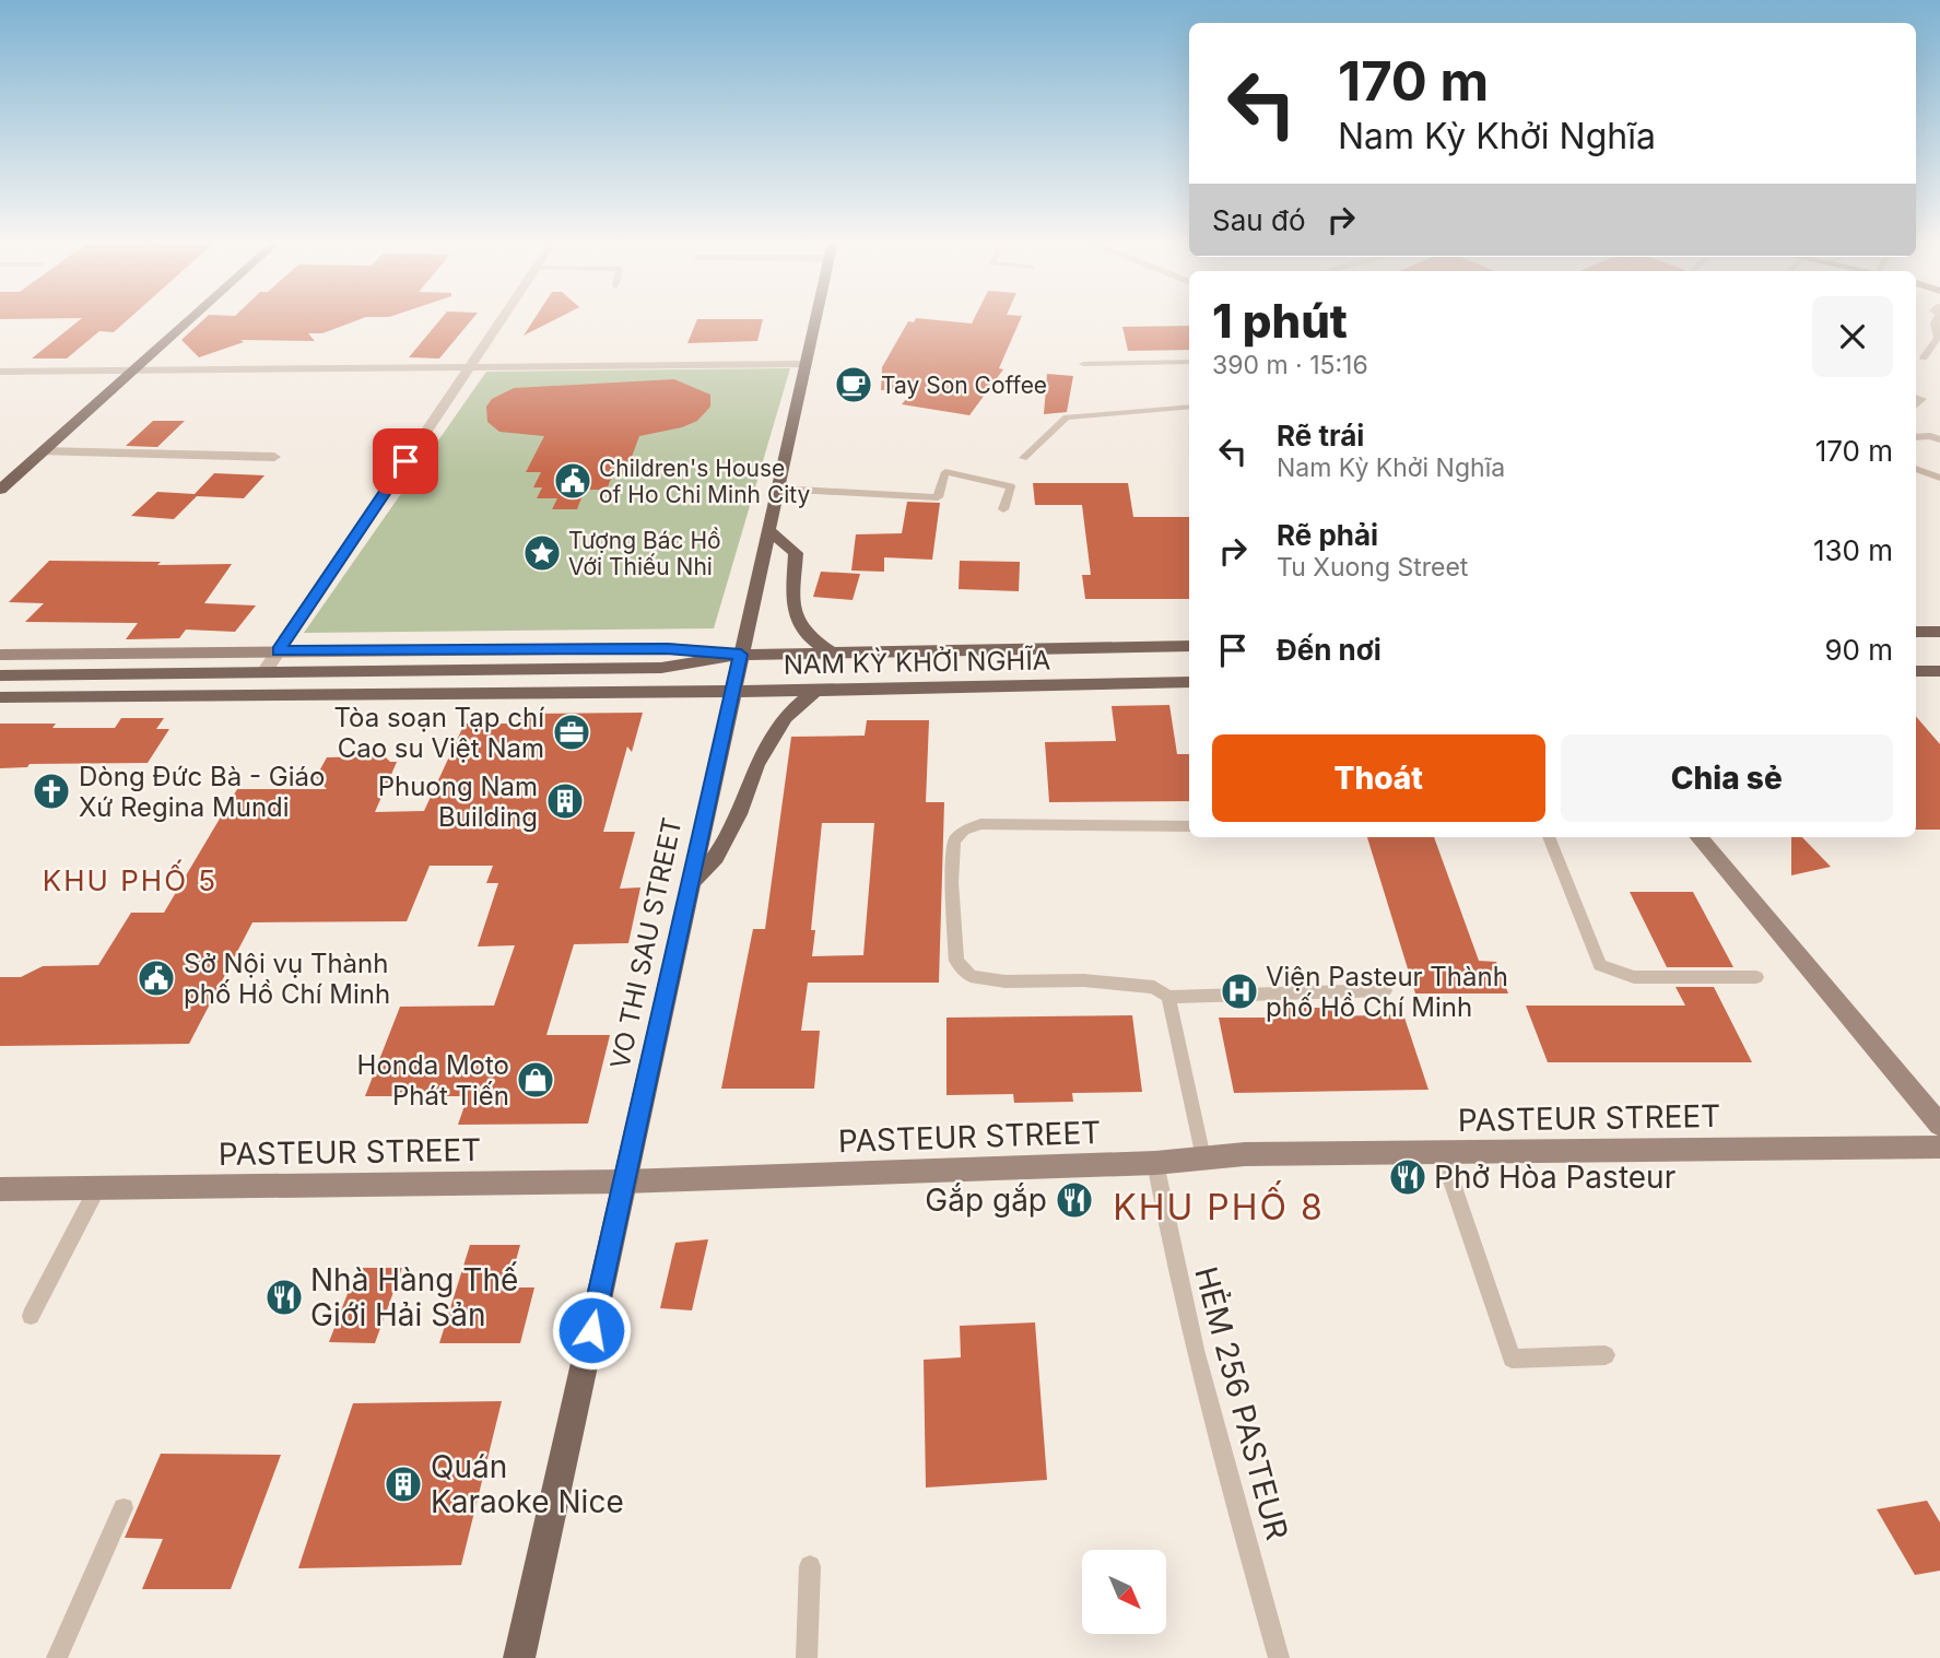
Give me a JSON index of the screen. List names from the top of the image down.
{
  "streets": {
    "main road": ["NAM KỲ KHỞI NGHĨA", "VO THI SAU STREET", "PASTEUR STREET"],
    "lane": ["HẺM 256 PASTEUR"]
  },
  "crossings": [
    ["NAM KỲ KHỞI NGHĨA", "VO THI SAU STREET"],
    ["VO THI SAU STREET", "PASTEUR STREET"],
    ["PASTEUR STREET", "HẺM 256 PASTEUR"]
  ],
  "districts": ["KHU PHỐ 5", "KHU PHỐ 8"],
  "places": {
    "cafe": ["Tay Son Coffee"],
    "public building": ["Children's House of Ho Chi Minh City", "Sở Nội vụ Thành phố Hồ Chí Minh"],
    "place": ["Tượng Bác Hồ Với Thiếu Nhi"],
    "office": ["Tòa soạn Tạp chí Cao su Việt Nam"],
    "church": ["Dòng Đức Bà - Giáo Xứ Regina Mundi"],
    "building": ["Phuong Nam Building", "Quán Karaoke Nice"],
    "hospital": ["Viện Pasteur Thành phố Hồ Chí Minh"],
    "shop": ["Honda Moto Phát Tiến"],
    "restaurant": ["Phở Hòa Pasteur", "Gắp gắp", "Nhà Hàng Thế Giới Hải Sản"]
  },
  "north": "bottom right",
  "page": {
    "turn": ["170 m", "Nam Kỳ Khởi Nghĩa"],
    "then": "Sau đó",
    "heading": ["1 phút", "390 m · 15:16"],
    "list": [
      {
        "name": "Rẽ trái",
        "note": "Nam Kỳ Khởi Nghĩa",
        "value": "170 m"
      },
      {
        "name": "Rẽ phải",
        "note": "Tu Xuong Street",
        "value": "130 m"
      },
      {
        "name": "Đến nơi",
        "value": "90 m"
      }
    ],
    "buttons": ["Thoát", "Chia sẻ"]
  }
}
